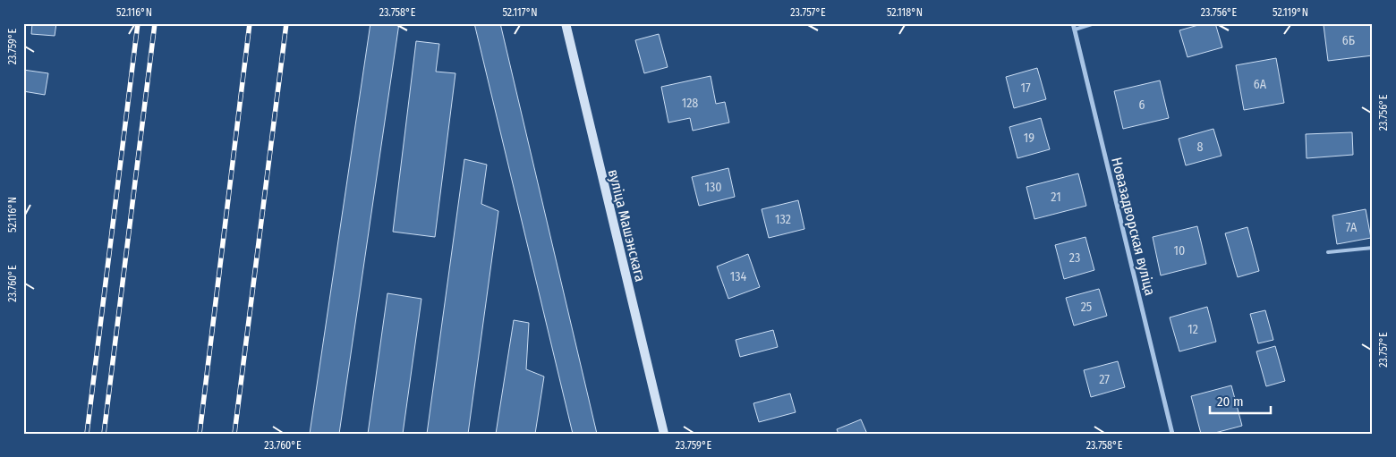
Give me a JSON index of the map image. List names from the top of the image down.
{
  "streets": {
    "main road": ["вуліца Машэнскага"],
    "street": ["Новазадворская вуліца"]
  },
  "house_numbers": [
    "6Б",
    "6А",
    "17",
    "128",
    "6",
    "19",
    "8",
    "130",
    "21",
    "132",
    "7А",
    "10",
    "23",
    "134",
    "25",
    "12",
    "27"
  ],
  "scale_bar": "20 m",
  "coordinates": [
    "52.116°N",
    "23.758°E",
    "52.117°N",
    "23.757°E",
    "52.118°N",
    "23.756°E",
    "52.119°N",
    "23.759°E",
    "23.760°E"
  ]
}
